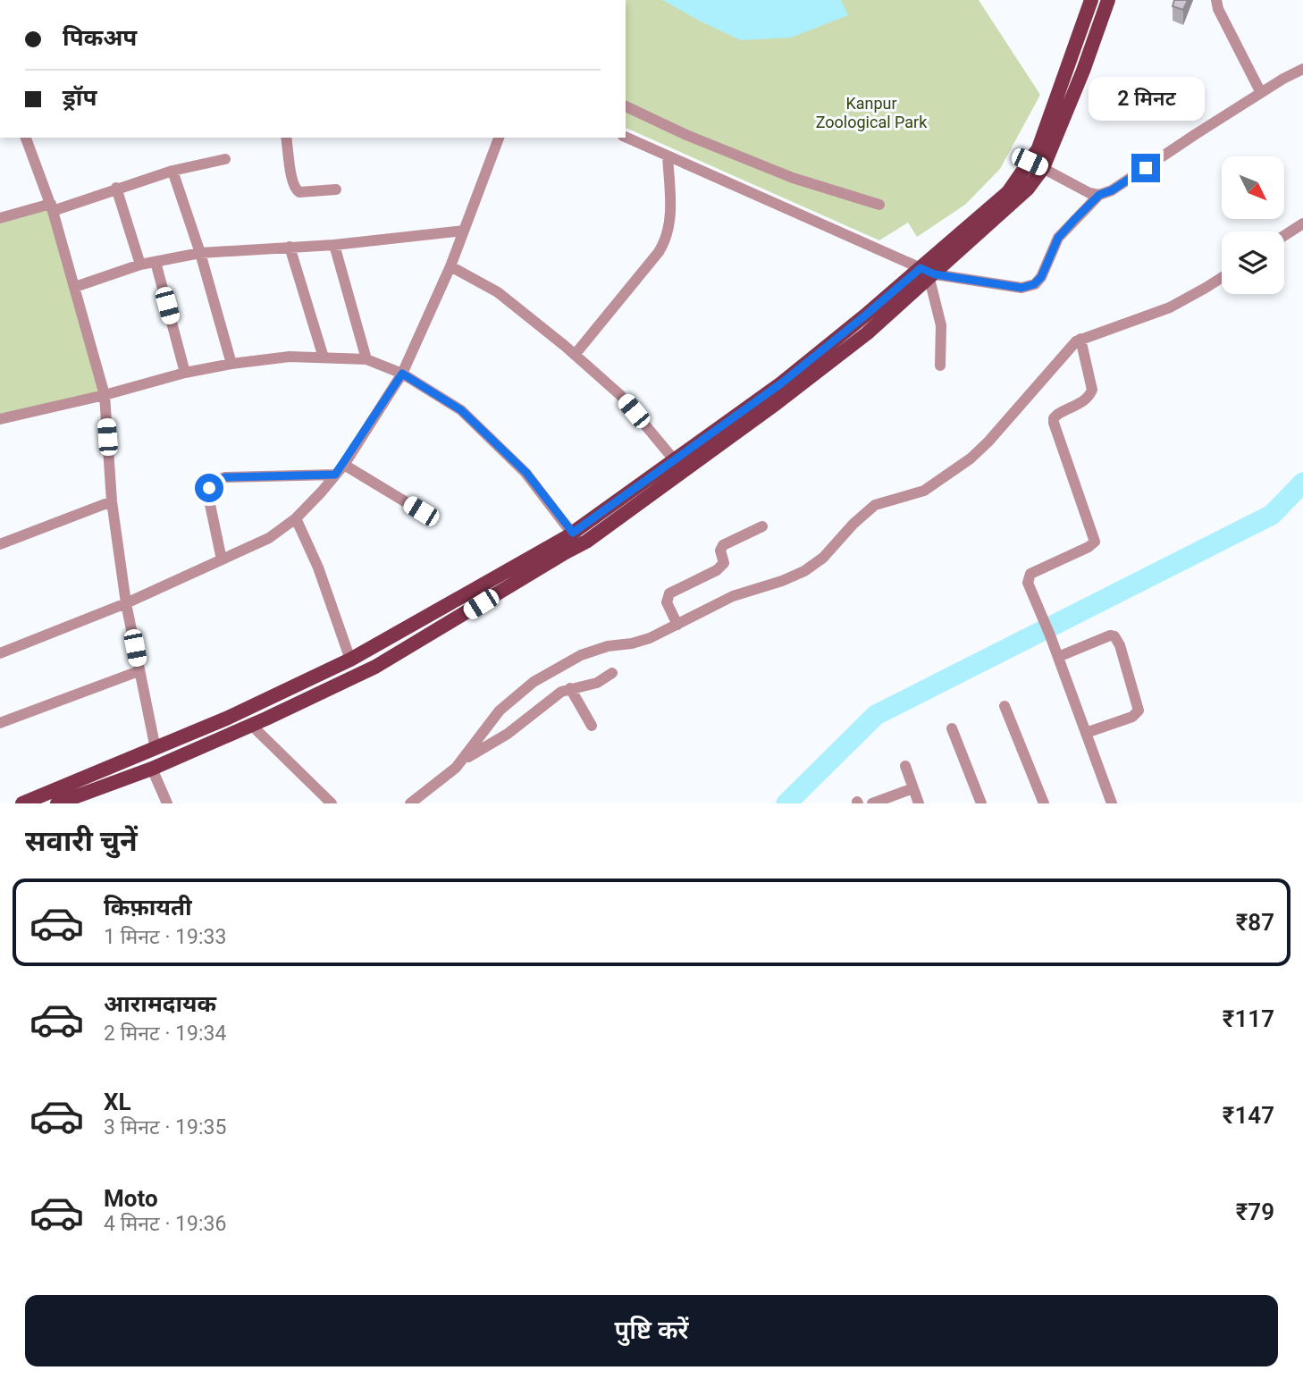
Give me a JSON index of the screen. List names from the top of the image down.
{
  "parks": ["Kanpur Zoological Park"],
  "north": "bottom right",
  "page": {
    "banner": ["पिकअप", "ड्रॉप"],
    "bubble": "2 मिनट",
    "heading": "सवारी चुनें",
    "list": [
      {
        "name": "किफ़ायती",
        "note": "1 मिनट · 19:33",
        "value": "₹87"
      },
      {
        "name": "आरामदायक",
        "note": "2 मिनट · 19:34",
        "value": "₹117"
      },
      {
        "name": "XL",
        "note": "3 मिनट · 19:35",
        "value": "₹147"
      },
      {
        "name": "Moto",
        "note": "4 मिनट · 19:36",
        "value": "₹79"
      }
    ],
    "buttons": "पुष्टि करें"
  }
}
